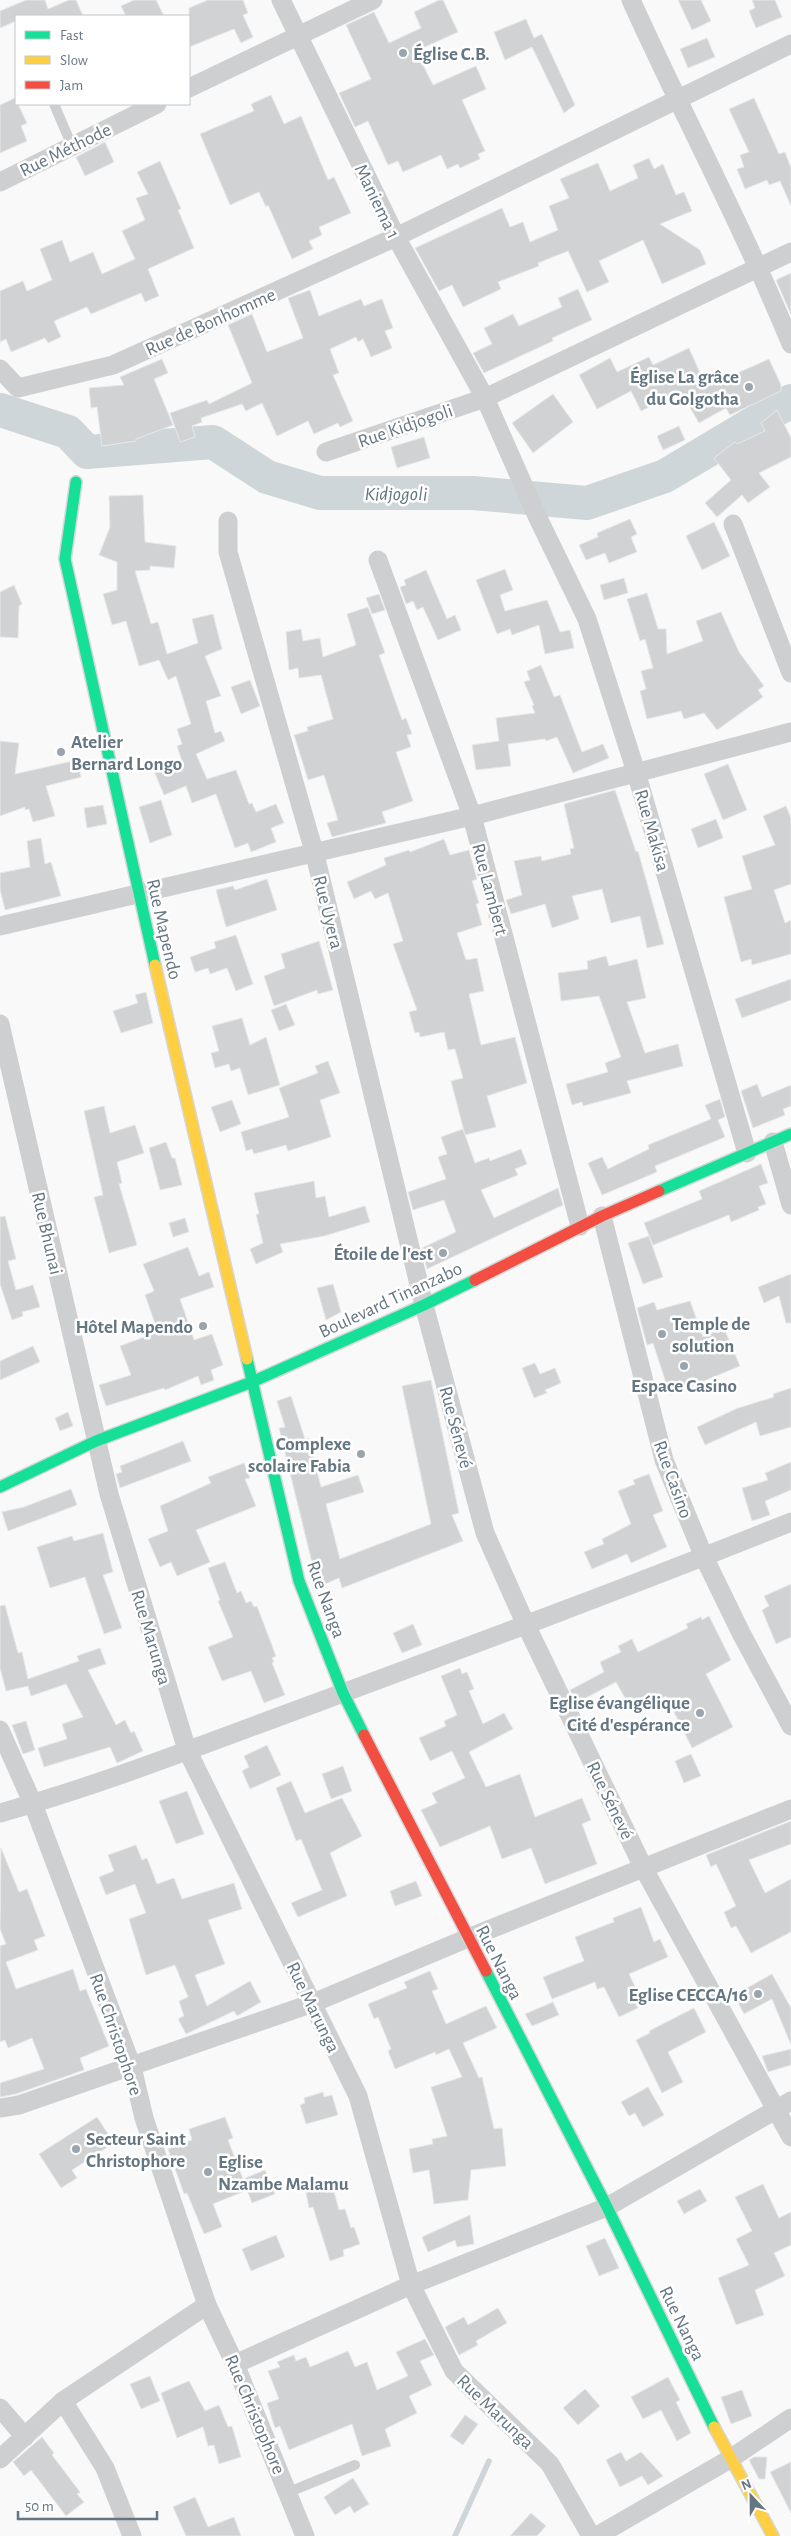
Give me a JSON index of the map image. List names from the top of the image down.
{
  "streets": {
    "street": [
      "Rue Méthode",
      "Maniema 1",
      "Rue de Bonhomme",
      "Rue Kidjogoli",
      "Rue Makisa",
      "Rue Lambert",
      "Rue Uyera",
      "Rue Mapendo",
      "Rue Bhunai",
      "Boulevard Tinanzabo",
      "Rue Sénevé",
      "Rue Casino",
      "Rue Nanga",
      "Rue Marunga",
      "Rue Christophore"
    ]
  },
  "crossings": [
    ["Maniema 1", "Rue de Bonhomme"],
    ["Maniema 1", "Rue Kidjogoli"],
    ["Maniema 1", "Rue Makisa"],
    ["Rue Makisa", "Boulevard Tinanzabo"],
    ["Rue Lambert", "Boulevard Tinanzabo"],
    ["Rue Uyera", "Boulevard Tinanzabo"],
    ["Rue Uyera", "Rue Sénevé"],
    ["Rue Mapendo", "Boulevard Tinanzabo"],
    ["Rue Mapendo", "Rue Nanga"],
    ["Rue Bhunai", "Boulevard Tinanzabo"],
    ["Rue Bhunai", "Rue Marunga"],
    ["Boulevard Tinanzabo", "Rue Sénevé"],
    ["Boulevard Tinanzabo", "Rue Casino"],
    ["Boulevard Tinanzabo", "Rue Nanga"],
    ["Boulevard Tinanzabo", "Rue Marunga"]
  ],
  "water": ["Kidjogoli"],
  "places": [
    "Église C.B.",
    "Église La grâce du Golgotha",
    "Atelier Bernard Longo",
    "Étoile de l'est",
    "Hôtel Mapendo",
    "Temple de solution",
    "Espace Casino",
    "Complexe scolaire Fabia",
    "Eglise évangélique Cité d'espérance",
    "Eglise CECCA/16",
    "Secteur Saint Christophore",
    "Eglise Nzambe Malamu"
  ],
  "legend": ["Fast", "Slow", "Jam"],
  "scale_bar": "50 m",
  "north": "top"
}
